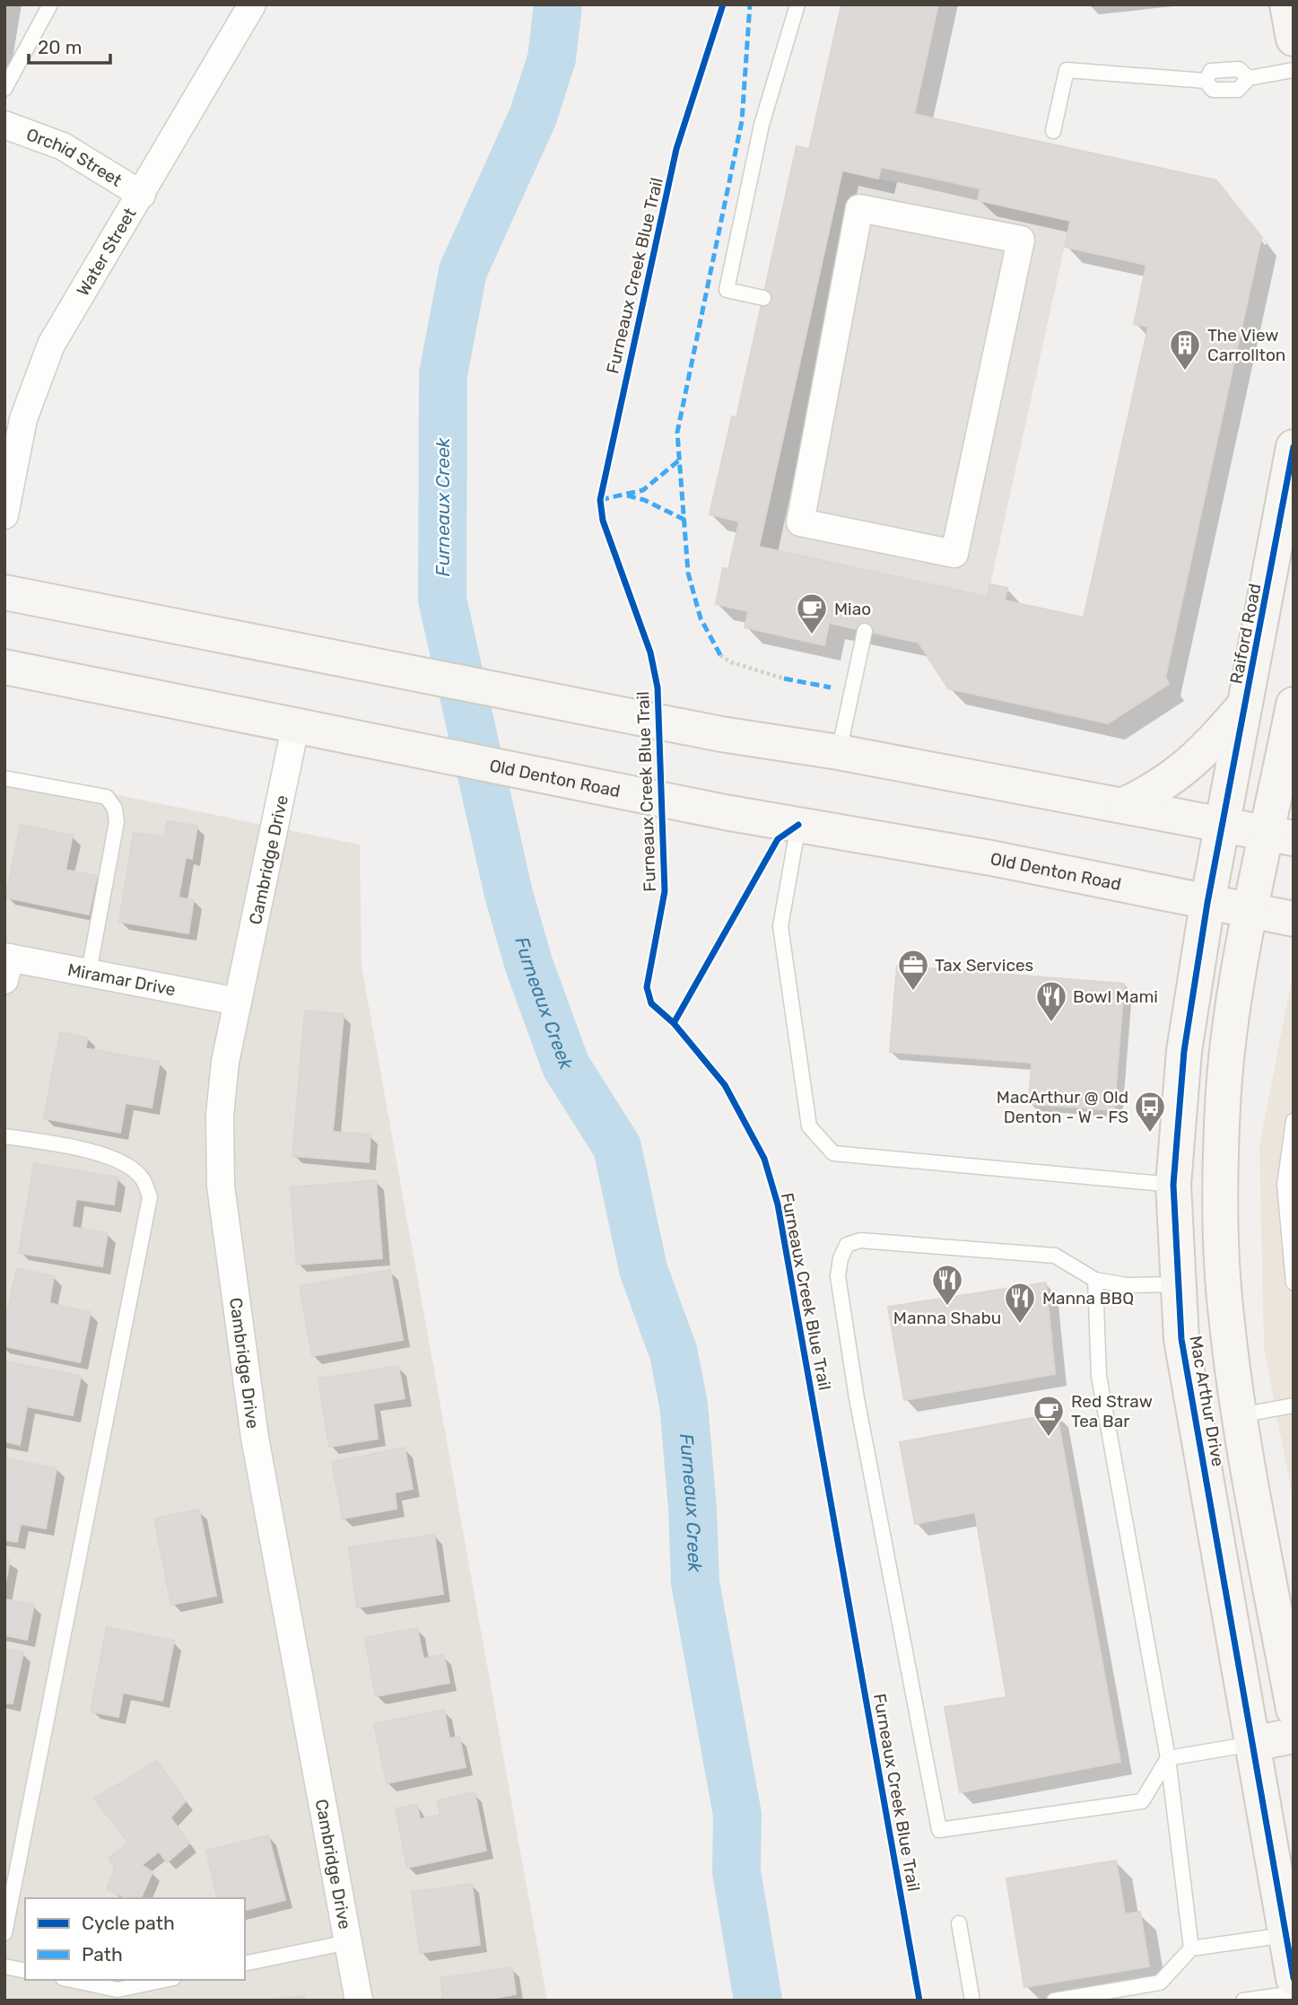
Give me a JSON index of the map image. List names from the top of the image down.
{
  "streets": {
    "main road": ["Raiford Road", "Old Denton Road", "Mac Arthur Drive"],
    "street": [
      "Orchid Street",
      "Water Street",
      "Cambridge Drive",
      "Miramar Drive"
    ],
    "cycle path": ["Furneaux Creek Blue Trail"]
  },
  "crossings": [
    ["Orchid Street", "Water Street"],
    ["Raiford Road", "Mac Arthur Drive"],
    ["Old Denton Road", "Cambridge Drive"],
    ["Old Denton Road", "Mac Arthur Drive"],
    ["Cambridge Drive", "Miramar Drive"]
  ],
  "water": ["Furneaux Creek"],
  "places": {
    "building": ["The View Carrollton"],
    "cafe": ["Miao", "Red Straw Tea Bar"],
    "office": ["Tax Services"],
    "restaurant": ["Bowl Mami", "Manna Shabu", "Manna BBQ"],
    "bus stop": ["MacArthur @ Old Denton - W - FS"]
  },
  "legend": ["Cycle path", "Path"],
  "scale_bar": "20 m"
}
